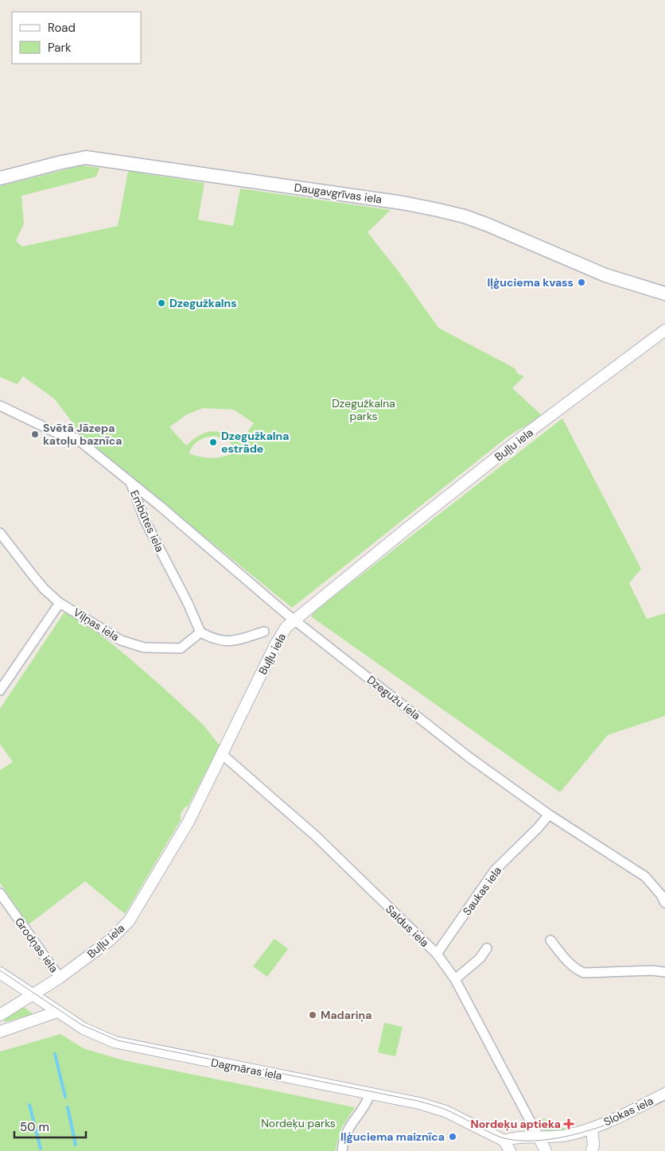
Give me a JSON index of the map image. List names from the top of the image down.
{
  "streets": {
    "main road": ["Daugavgrīvas iela"],
    "street": [
      "Buļļu iela",
      "Embūtes iela",
      "Viļņas iela",
      "Dzegužu iela",
      "Saukas iela",
      "Saldus iela",
      "Grodņas iela",
      "Dagmāras iela",
      "Slokas iela"
    ]
  },
  "crossings": [
    ["Buļļu iela", "Dzegužu iela"],
    ["Buļļu iela", "Saldus iela"],
    ["Buļļu iela", "Grodņas iela"],
    ["Buļļu iela", "Dagmāras iela"],
    ["Embūtes iela", "Viļņas iela"],
    ["Embūtes iela", "Dzegužu iela"],
    ["Dzegužu iela", "Saukas iela"],
    ["Saukas iela", "Saldus iela"]
  ],
  "parks": ["Dzegužkalna parks", "Nordeķu parks"],
  "places": {
    "other": [
      "Iļģuciema kvass",
      "Dzegužkalns",
      "Svētā Jāzepa katoļu baznīca",
      "Dzegužkalna estrāde",
      "Madariņa",
      "Iļģuciema maiznīca"
    ],
    "health": ["Nordeķu aptieka"]
  },
  "legend": ["Road", "Park"],
  "scale_bar": "50 m"
}
